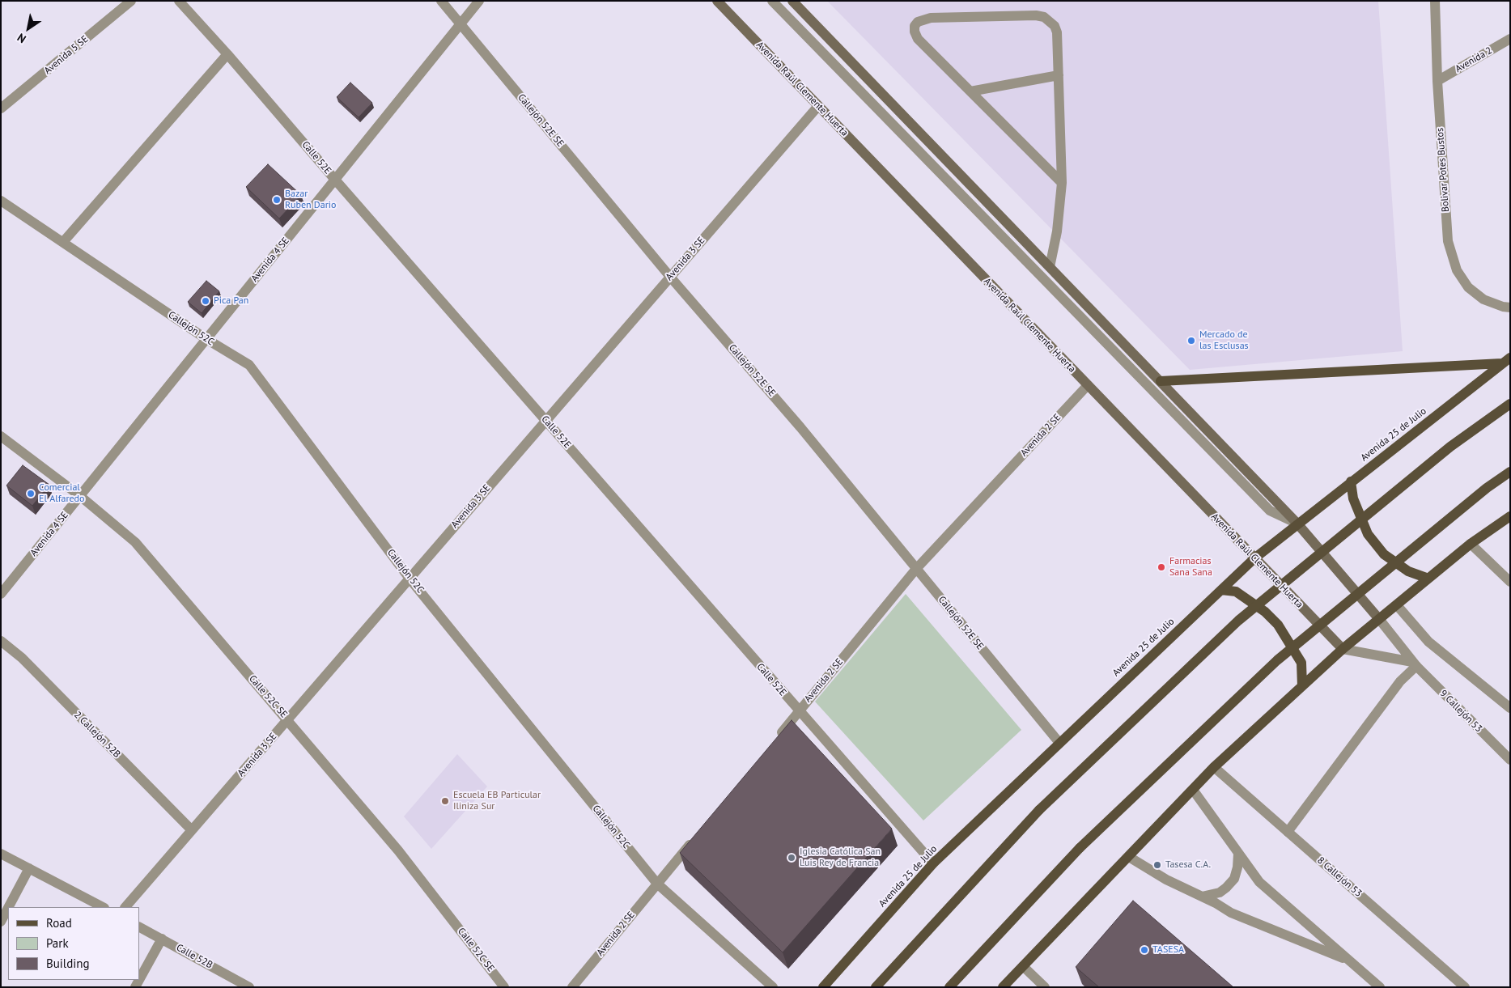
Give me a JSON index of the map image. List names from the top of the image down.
{
  "streets": {
    "main road": ["Avenida Raúl Clemente Huerta", "Avenida 25 de Julio"],
    "street": [
      "Avenida 5 SE",
      "Avenida 2",
      "Callejón 52E SE",
      "Calle 52E",
      "Bolivar Potes Bustos",
      "Avenida 3 SE",
      "Avenida 4 SE",
      "Callejón 52C",
      "Avenida 2 SE",
      "Calle 52C SE",
      "9 Callejón 53",
      "2 Callejón 52B",
      "8 Callejón 53",
      "Calle 52B"
    ]
  },
  "crossings": [
    ["Avenida 2", "Bolivar Potes Bustos"],
    ["Avenida Raúl Clemente Huerta", "Avenida 3 SE"],
    ["Avenida Raúl Clemente Huerta", "Avenida 25 de Julio"],
    ["Avenida Raúl Clemente Huerta", "Avenida 2 SE"],
    ["Callejón 52E SE", "Avenida 3 SE"],
    ["Callejón 52E SE", "Avenida 4 SE"],
    ["Callejón 52E SE", "Avenida 25 de Julio"],
    ["Callejón 52E SE", "Avenida 2 SE"],
    ["Calle 52E", "Avenida 3 SE"],
    ["Calle 52E", "Avenida 4 SE"],
    ["Calle 52E", "Avenida 25 de Julio"],
    ["Calle 52E", "Avenida 2 SE"],
    ["Avenida 3 SE", "Callejón 52C"],
    ["Avenida 3 SE", "Calle 52C SE"],
    ["Avenida 3 SE", "2 Callejón 52B"],
    ["Avenida 4 SE", "Callejón 52C"],
    ["Avenida 4 SE", "Calle 52C SE"],
    ["Callejón 52C", "Avenida 2 SE"]
  ],
  "places": [
    "Bazar Ruben Dario",
    "Pica Pan",
    "Mercado de las Esclusas",
    "Comercial El Alfaredo",
    "Farmacias Sana Sana",
    "Escuela EB Particular Iliniza Sur",
    "Iglesia Católica San Luis Rey de Francia",
    "Tasesa C.A.",
    "TASESA"
  ],
  "legend": ["Road", "Park", "Building"],
  "north": "bottom left"
}
